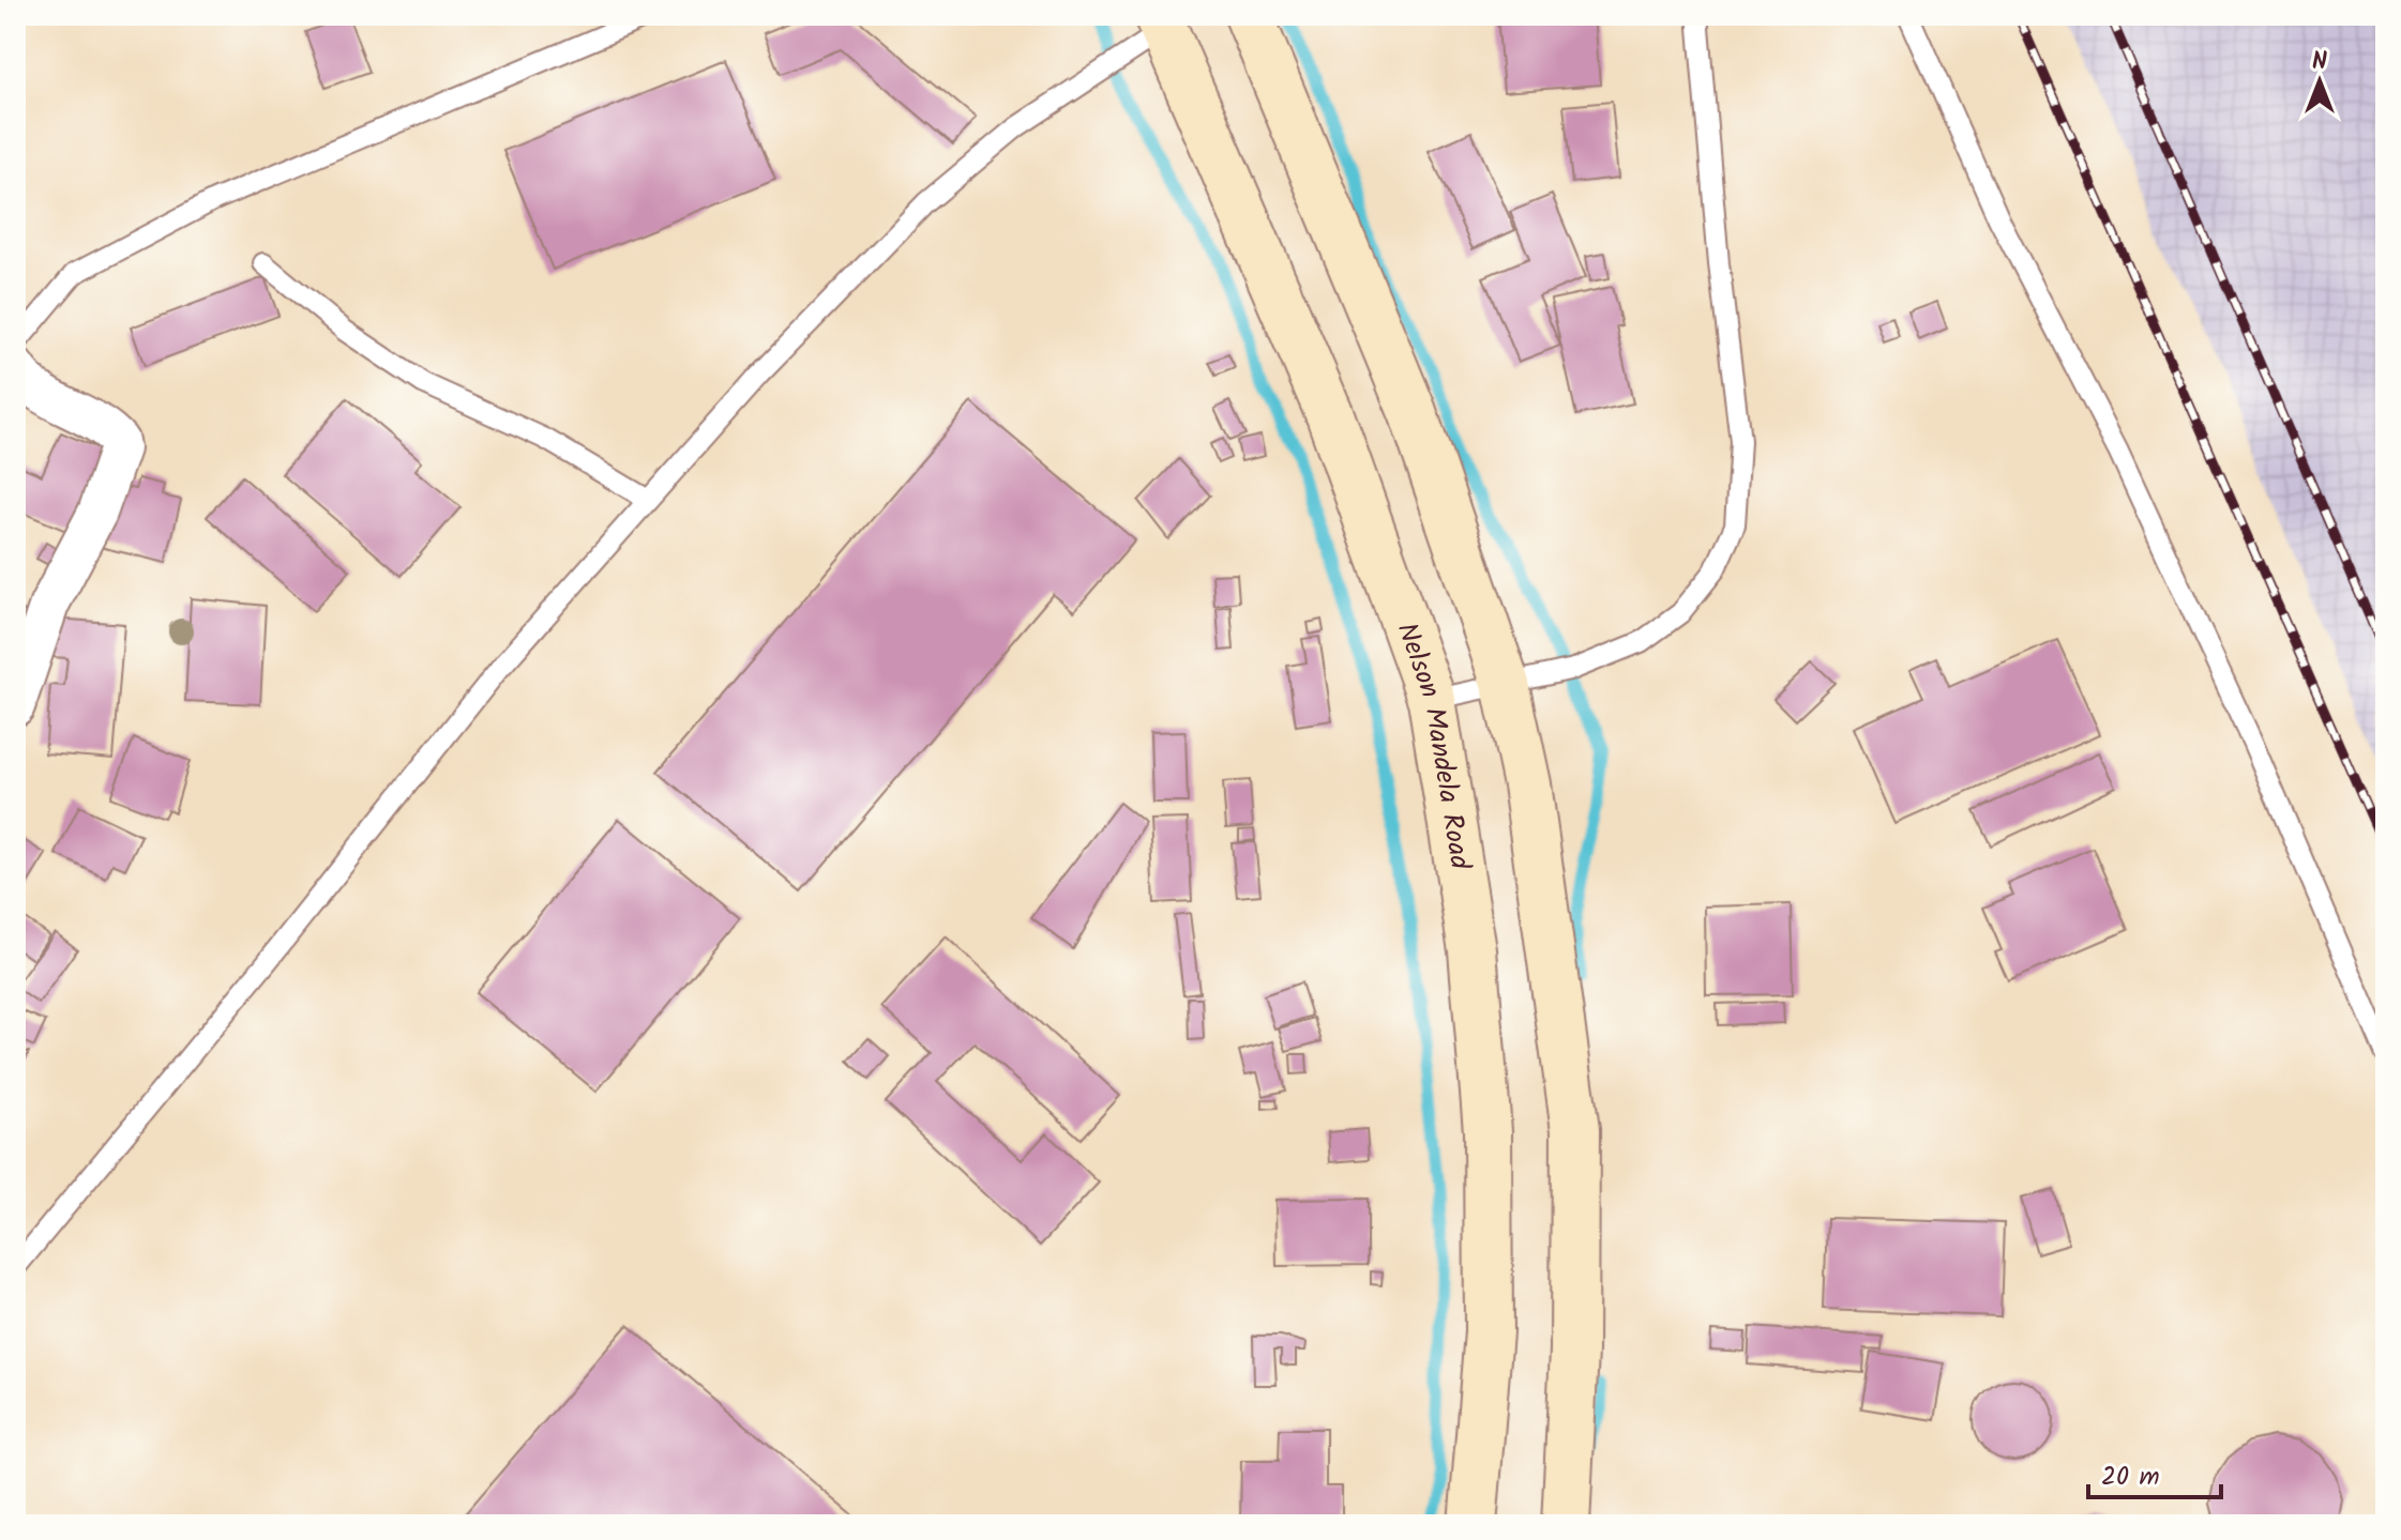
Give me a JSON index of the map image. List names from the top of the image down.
{
  "streets": {
    "main road": ["Nelson Mandela Road"]
  },
  "scale_bar": "20 m",
  "north": "top"
}
